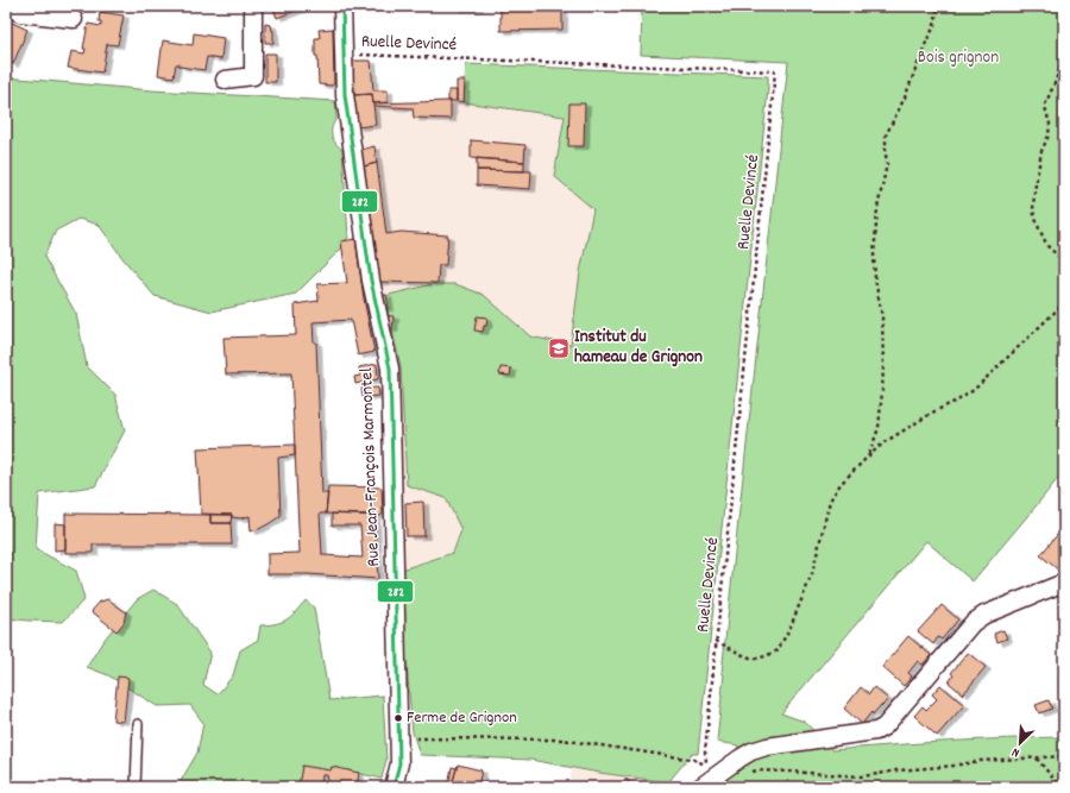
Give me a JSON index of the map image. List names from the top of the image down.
{
  "streets": {
    "street": ["Rue Jean-François Marmontel"],
    "path": ["Ruelle Devincé"]
  },
  "crossings": [
    ["Ruelle Devincé", "Rue Jean-François Marmontel"]
  ],
  "parks": ["Bois grignon"],
  "places": {
    "school or university": ["Institut du hameau de Grignon"],
    "other": ["Ferme de Grignon"]
  },
  "lines": ["transit line 282"],
  "north": "bottom left"
}
